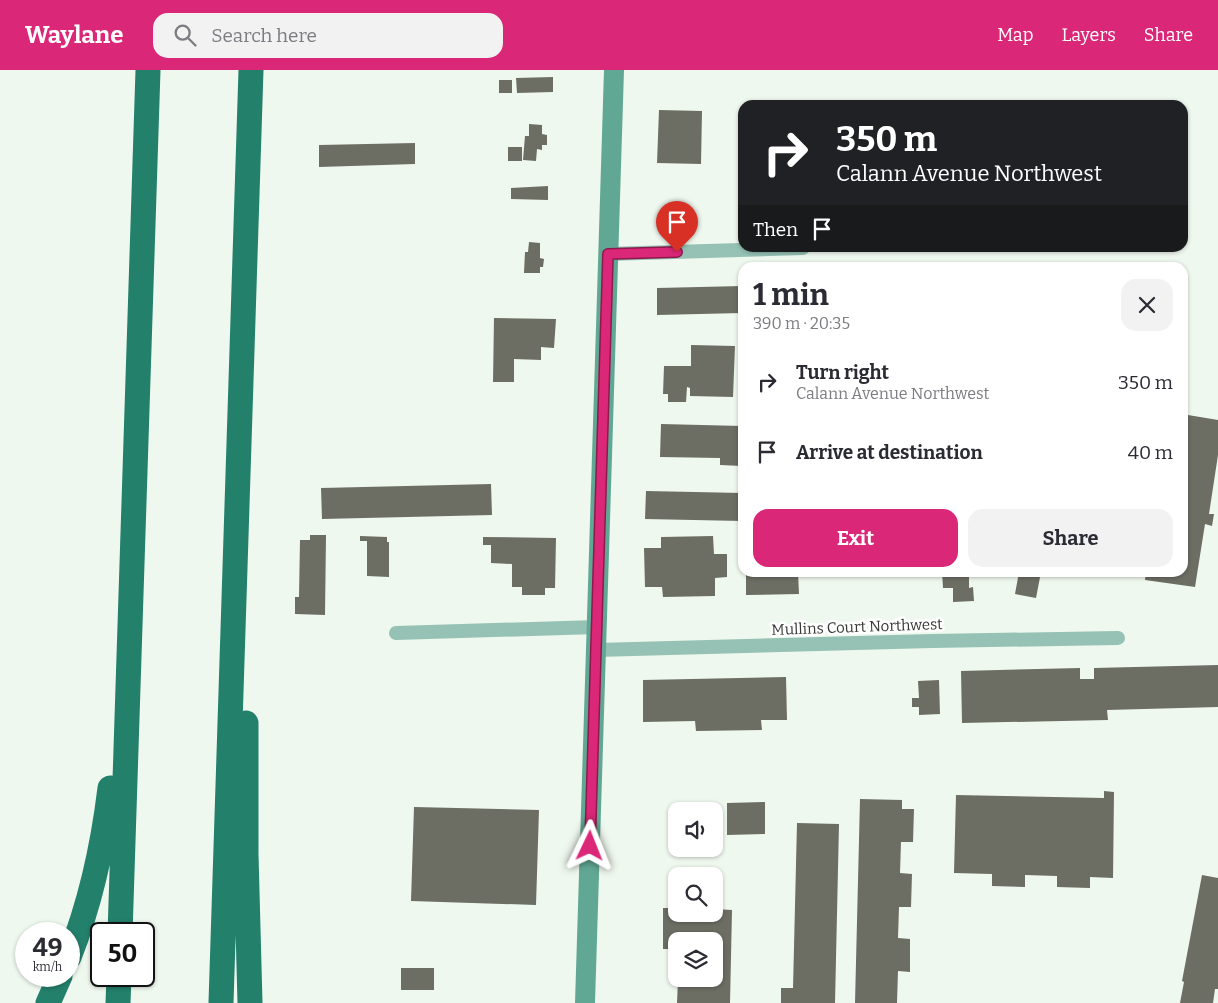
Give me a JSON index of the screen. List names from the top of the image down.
{
  "streets": {
    "street": ["Mullins Court Northwest"]
  },
  "page": {
    "header": "Waylane",
    "search": "Search here",
    "nav": ["Map", "Layers", "Share"],
    "turn": ["350 m", "Calann Avenue Northwest"],
    "then": "Then",
    "heading": ["1 min", "390 m · 20:35"],
    "list": [
      {
        "name": "Turn right",
        "note": "Calann Avenue Northwest",
        "value": "350 m"
      },
      {
        "name": "Arrive at destination",
        "value": "40 m"
      }
    ],
    "buttons": ["Exit", "Share"],
    "speed": "49 km/h",
    "limit": "50"
  }
}
